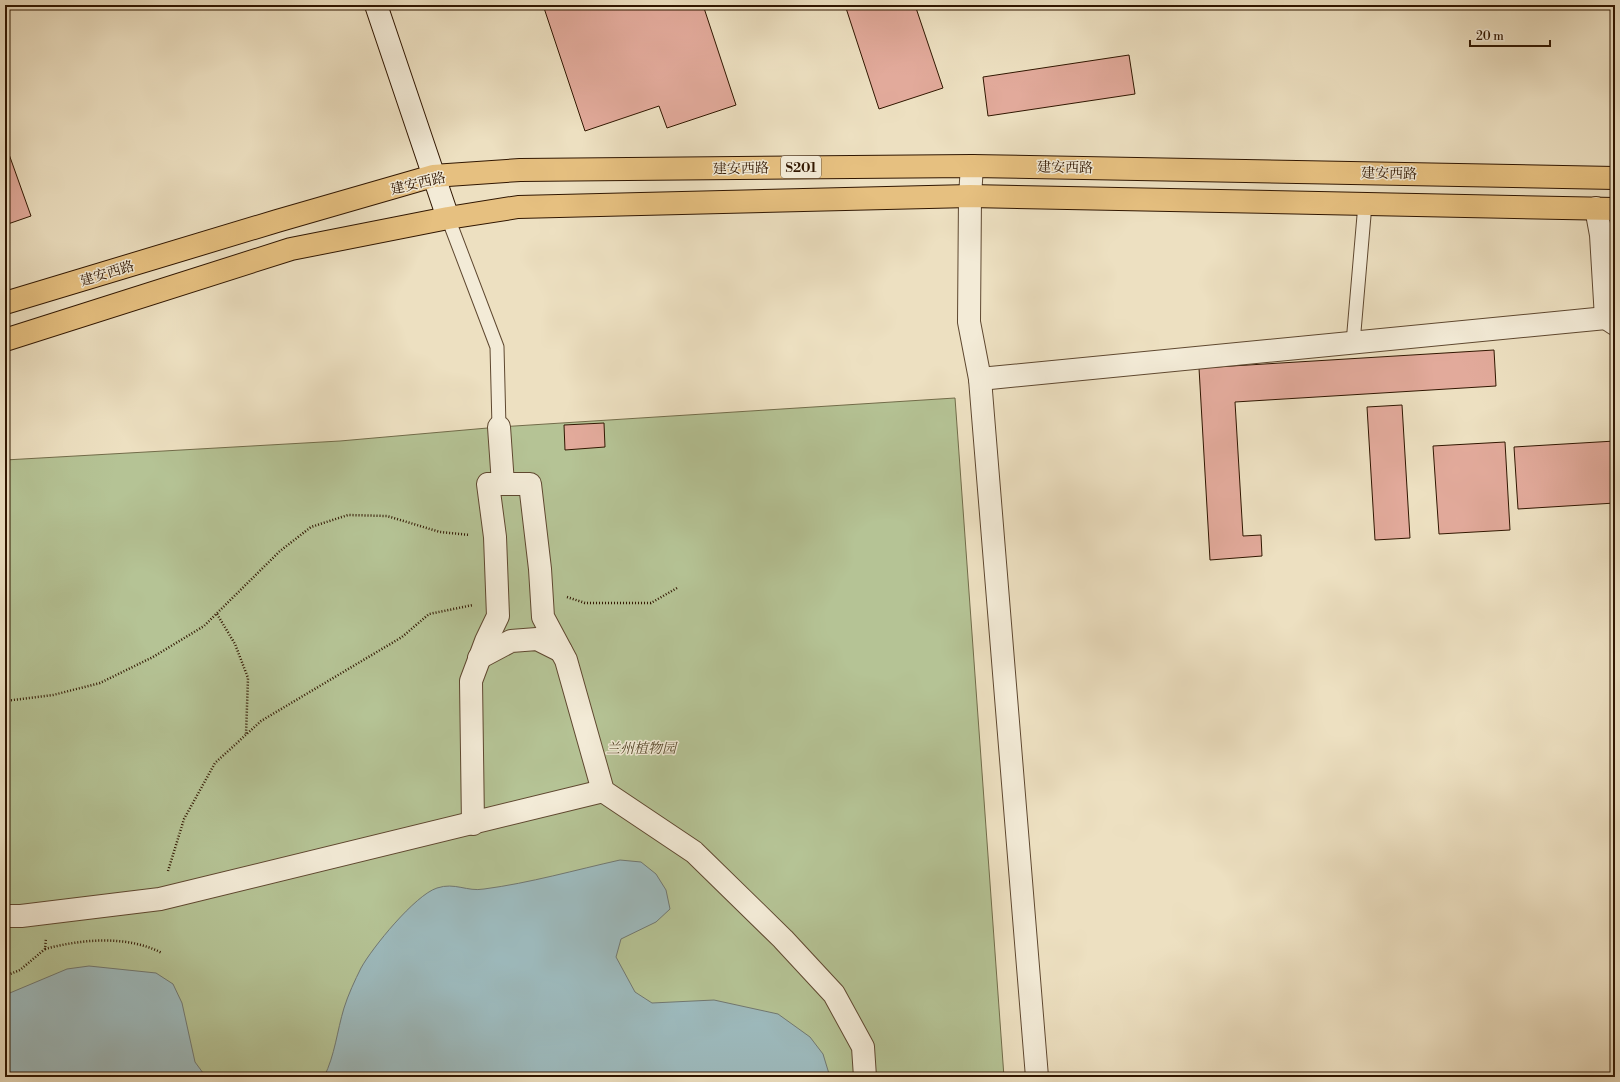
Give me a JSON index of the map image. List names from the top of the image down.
{
  "streets": {
    "main road": ["S201", "建安西路"]
  },
  "parks": ["兰州植物园"],
  "scale_bar": "20 m"
}
